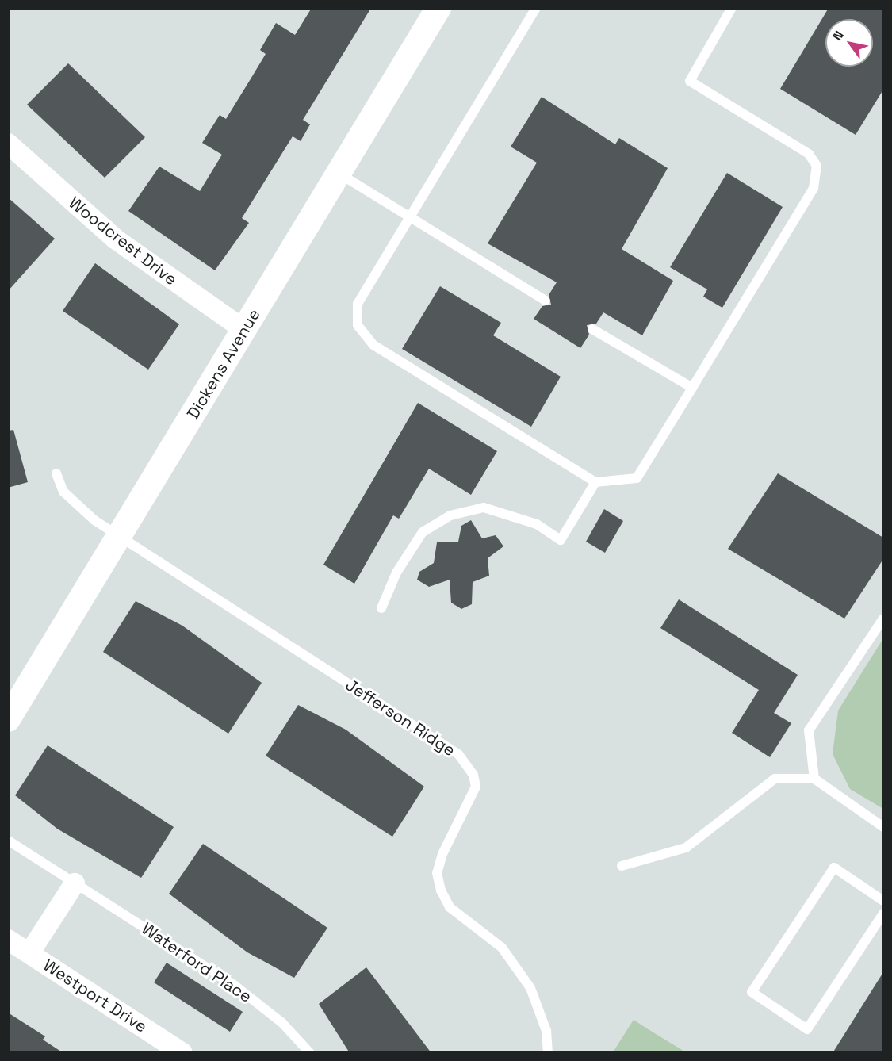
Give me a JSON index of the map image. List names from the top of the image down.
{
  "streets": {
    "street": ["Woodcrest Drive", "Dickens Avenue", "Westport Drive"],
    "lane": ["Jefferson Ridge", "Waterford Place"]
  },
  "crossings": [
    ["Woodcrest Drive", "Dickens Avenue"],
    ["Dickens Avenue", "Jefferson Ridge"]
  ],
  "north": "top left"
}
